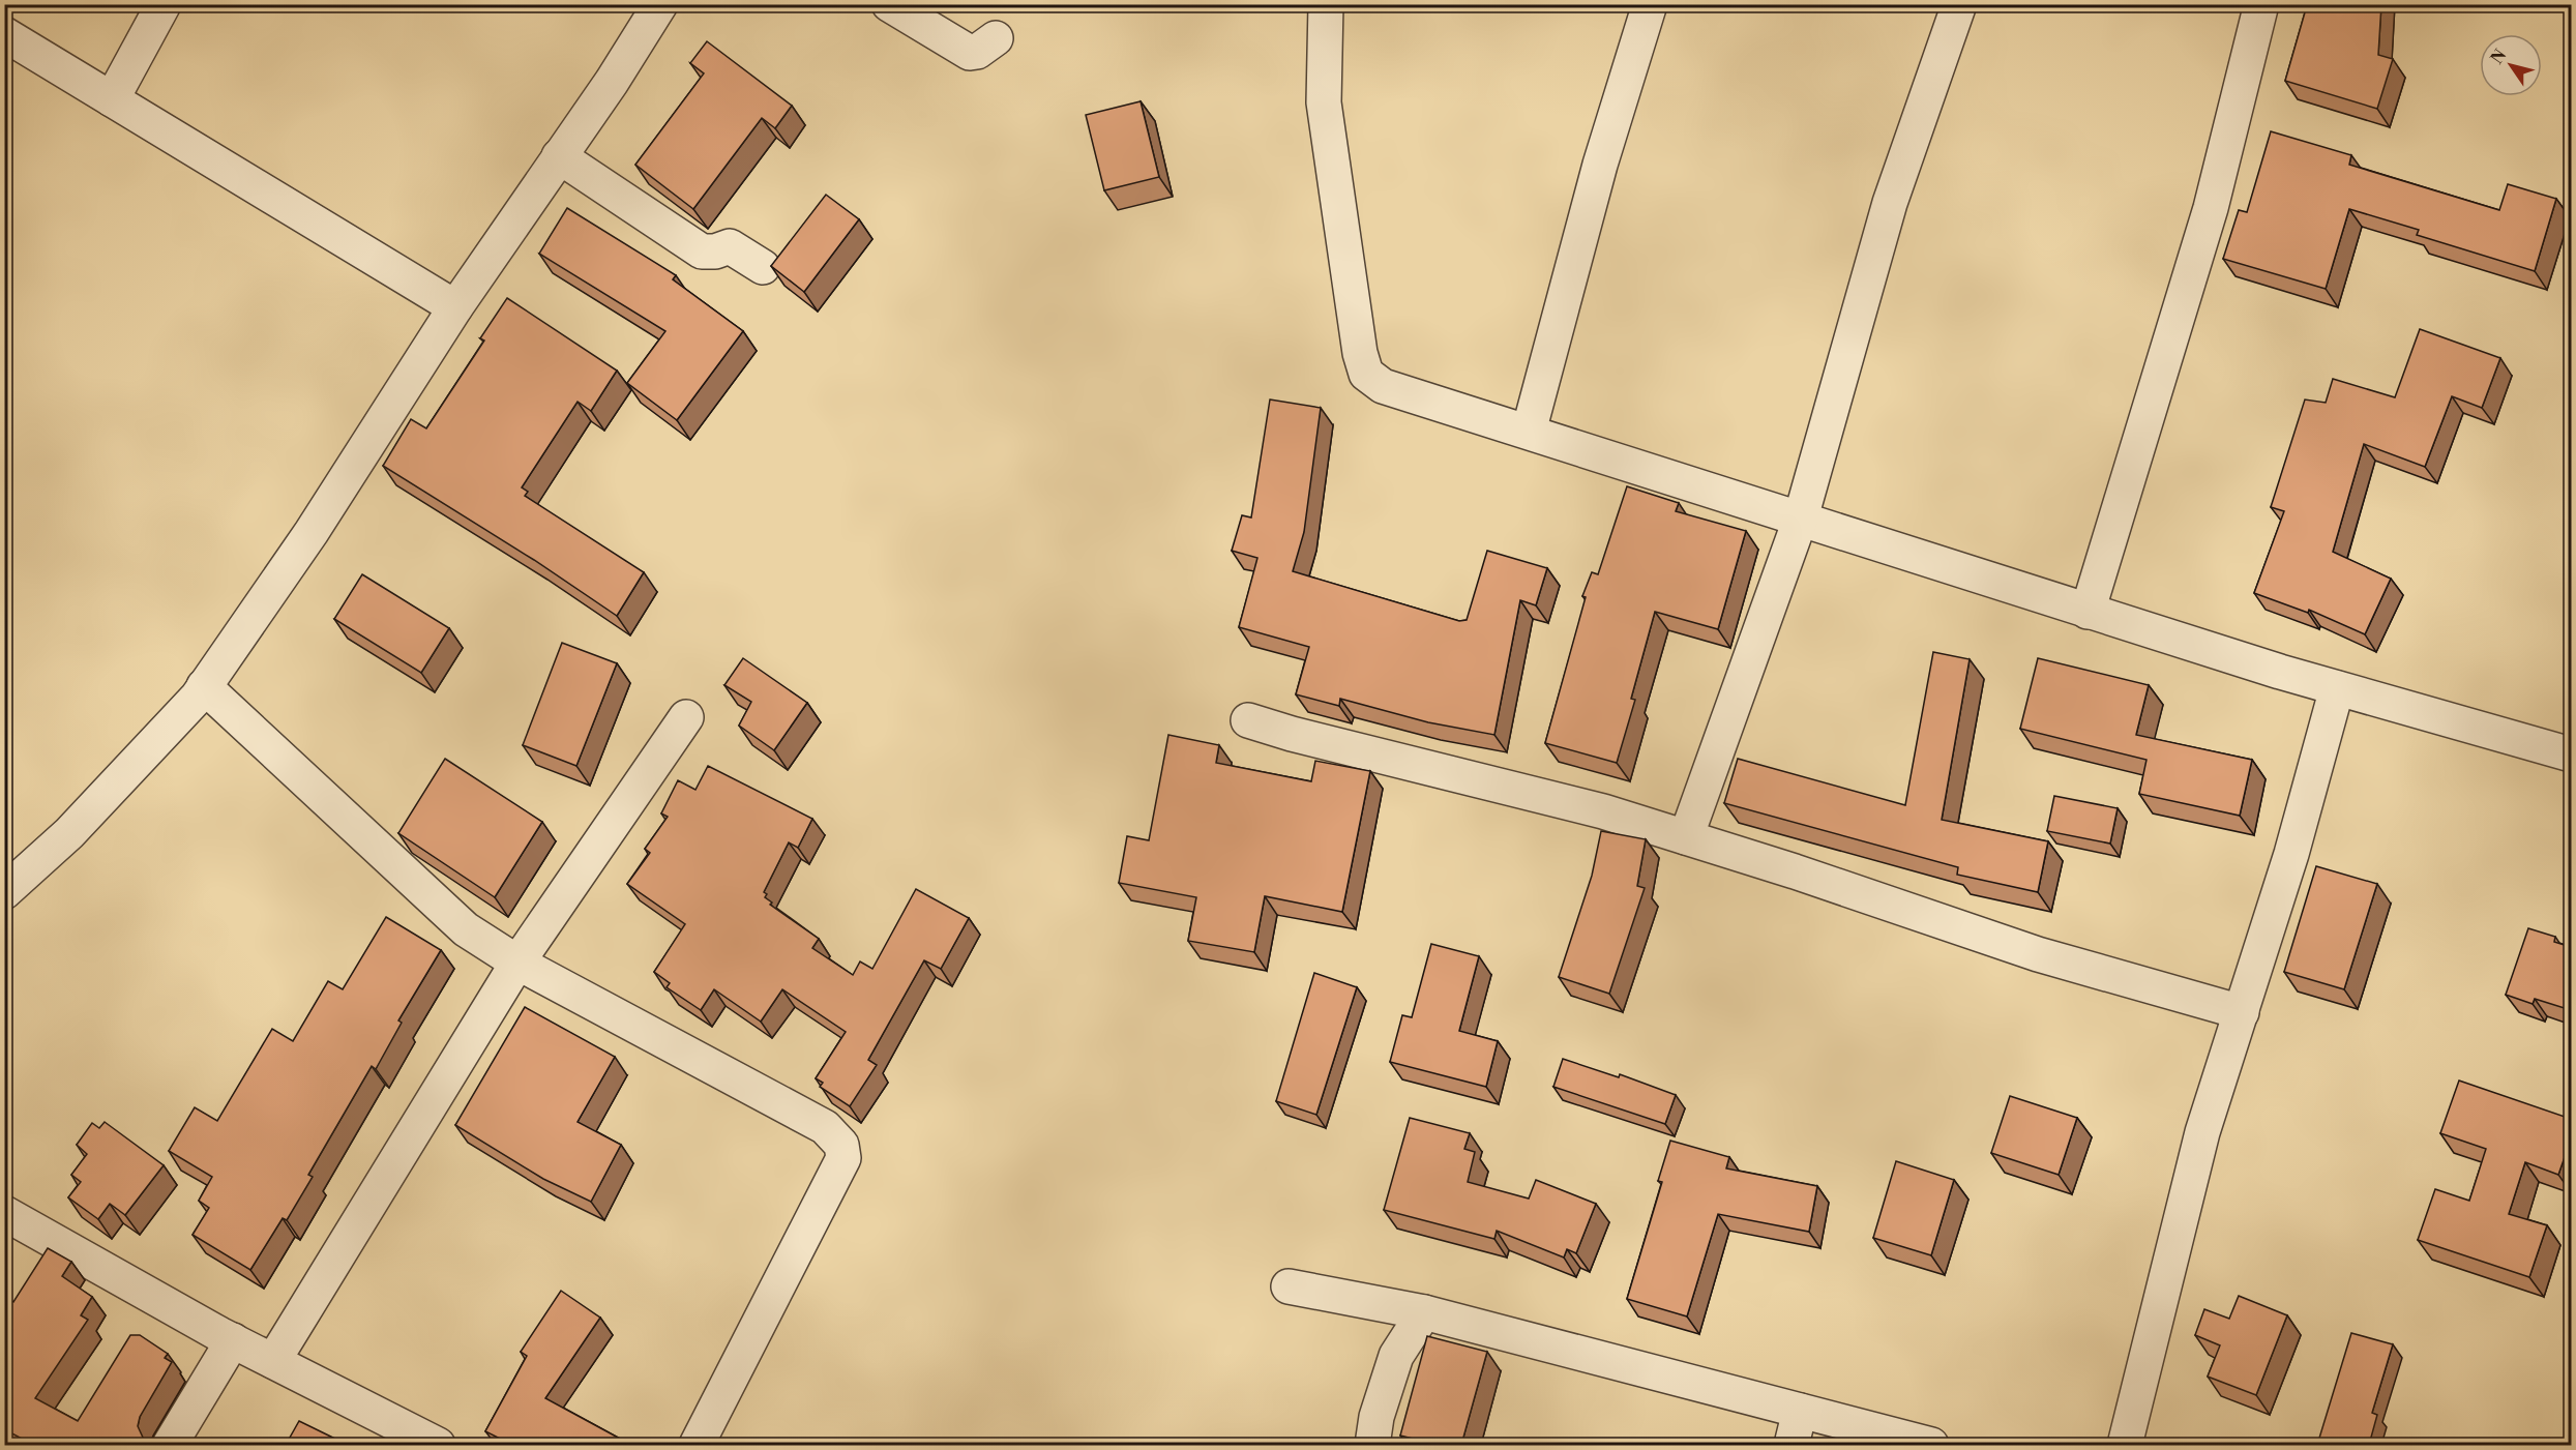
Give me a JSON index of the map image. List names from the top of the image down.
{
  "north": "top left"
}
